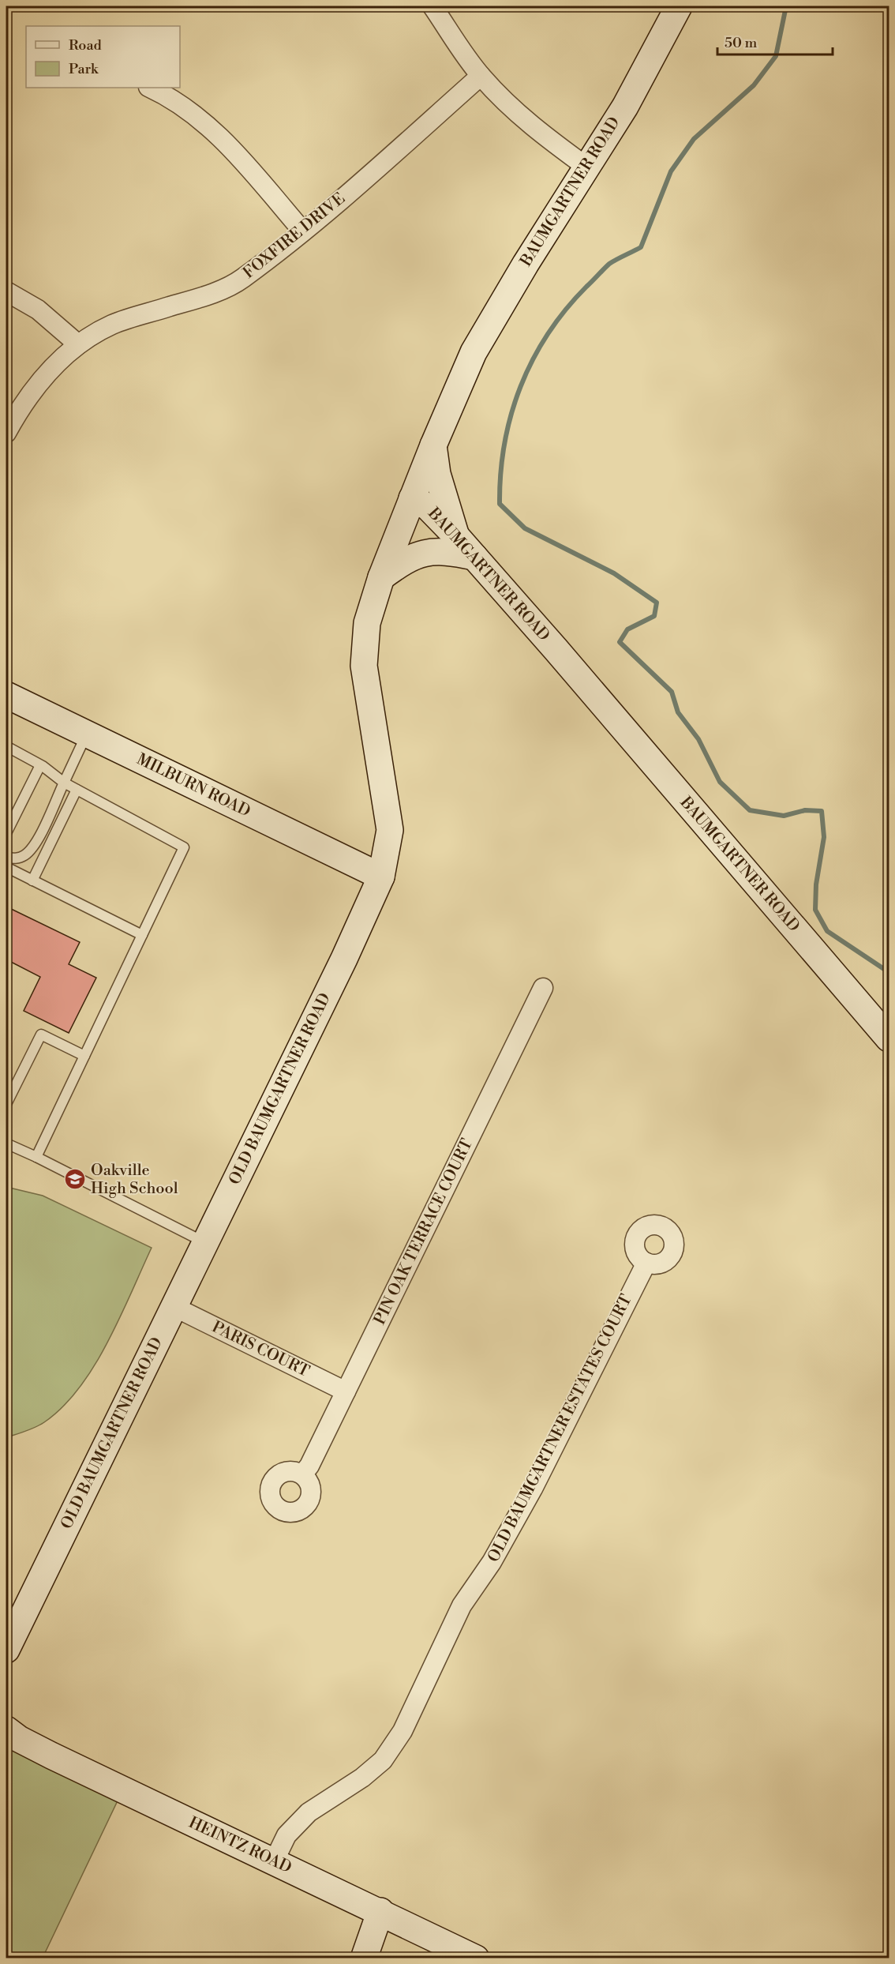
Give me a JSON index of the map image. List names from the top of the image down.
{
  "streets": {
    "street": [
      "BAUMGARTNER ROAD",
      "FOXFIRE DRIVE",
      "MILBURN ROAD",
      "OLD BAUMGARTNER ROAD",
      "PIN OAK TERRACE COURT",
      "PARIS COURT",
      "OLD BAUMGARTNER ESTATES COURT",
      "HEINTZ ROAD"
    ]
  },
  "crossings": [
    ["BAUMGARTNER ROAD", "OLD BAUMGARTNER ROAD"],
    ["MILBURN ROAD", "OLD BAUMGARTNER ROAD"],
    ["OLD BAUMGARTNER ROAD", "PARIS COURT"],
    ["PIN OAK TERRACE COURT", "PARIS COURT"],
    ["OLD BAUMGARTNER ESTATES COURT", "HEINTZ ROAD"]
  ],
  "places": {
    "school or university": ["Oakville High School"]
  },
  "legend": ["Road", "Park"],
  "scale_bar": "50 m"
}
